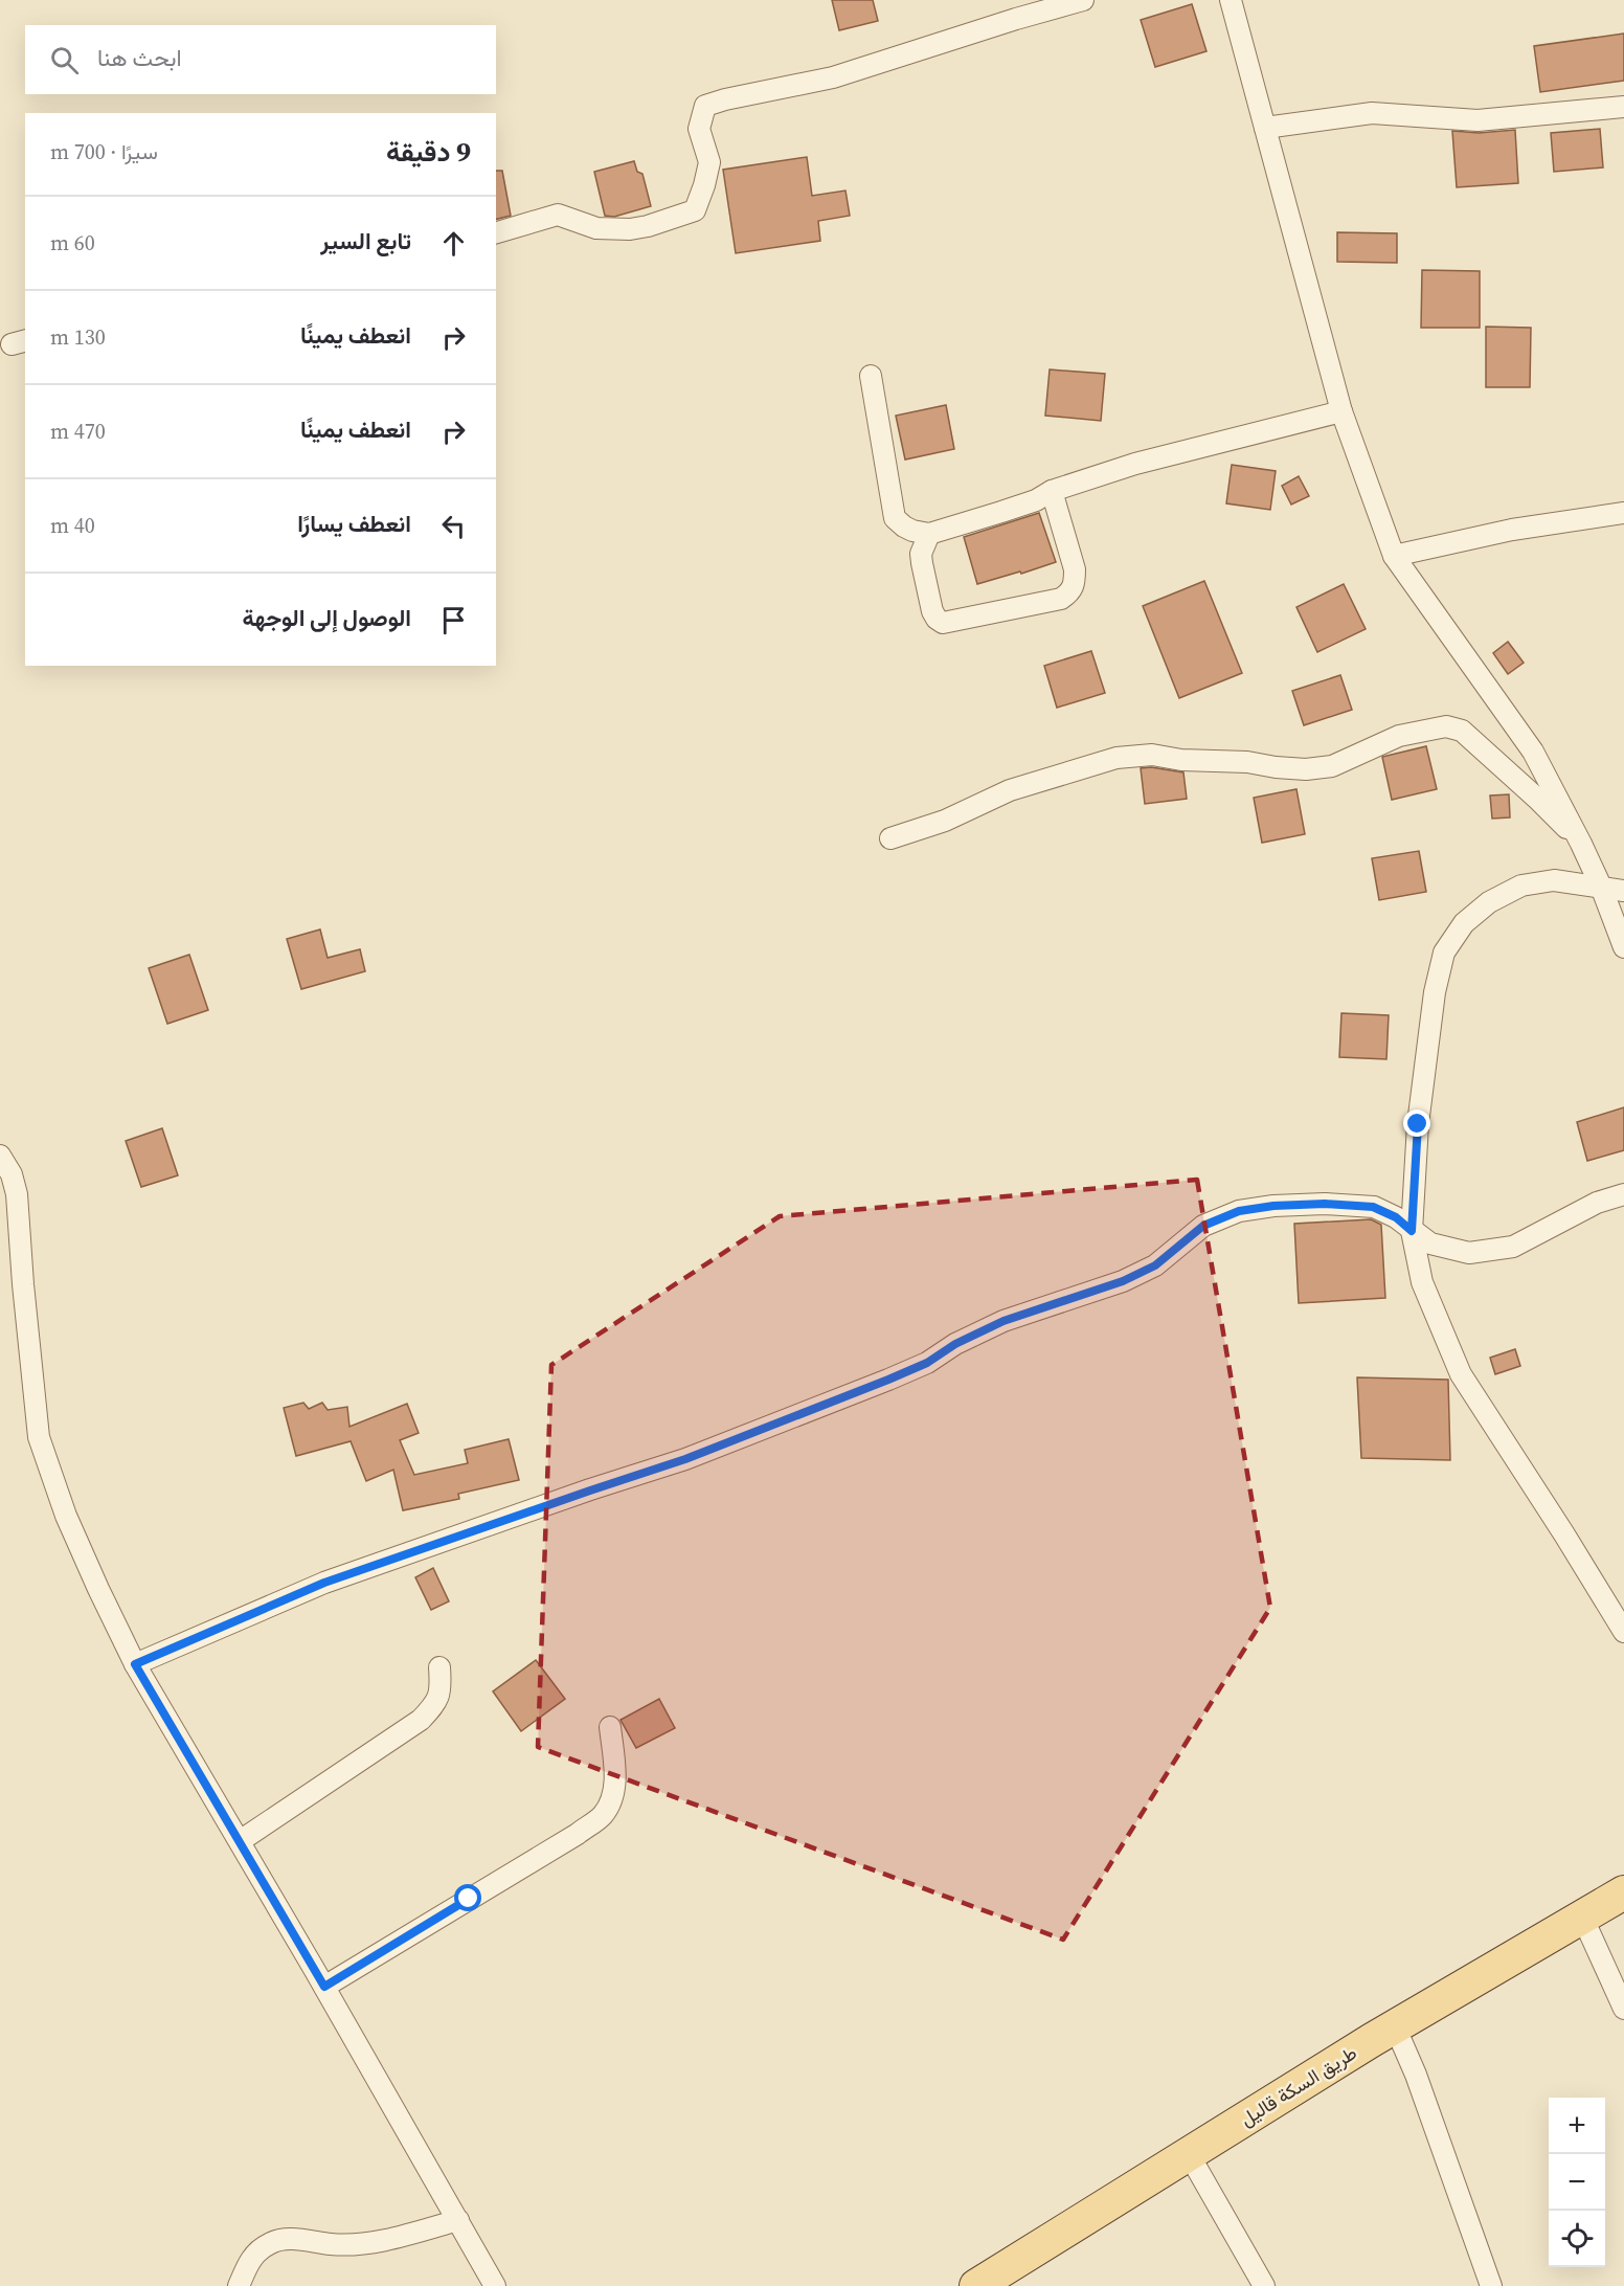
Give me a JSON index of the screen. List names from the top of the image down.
{
  "streets": {
    "main road": ["طريق السكة قاليل"]
  },
  "page": {
    "search": "ابحث هنا",
    "heading": ["9 دقيقة", "سيرًا · 700 m"],
    "list": [
      ["تابع السير", "60 m"],
      ["انعطف يمينًا", "130 m"],
      ["انعطف يمينًا", "470 m"],
      ["انعطف يسارًا", "40 m"],
      "الوصول إلى الوجهة"
    ],
    "map_buttons": ["+", "−"]
  }
}
